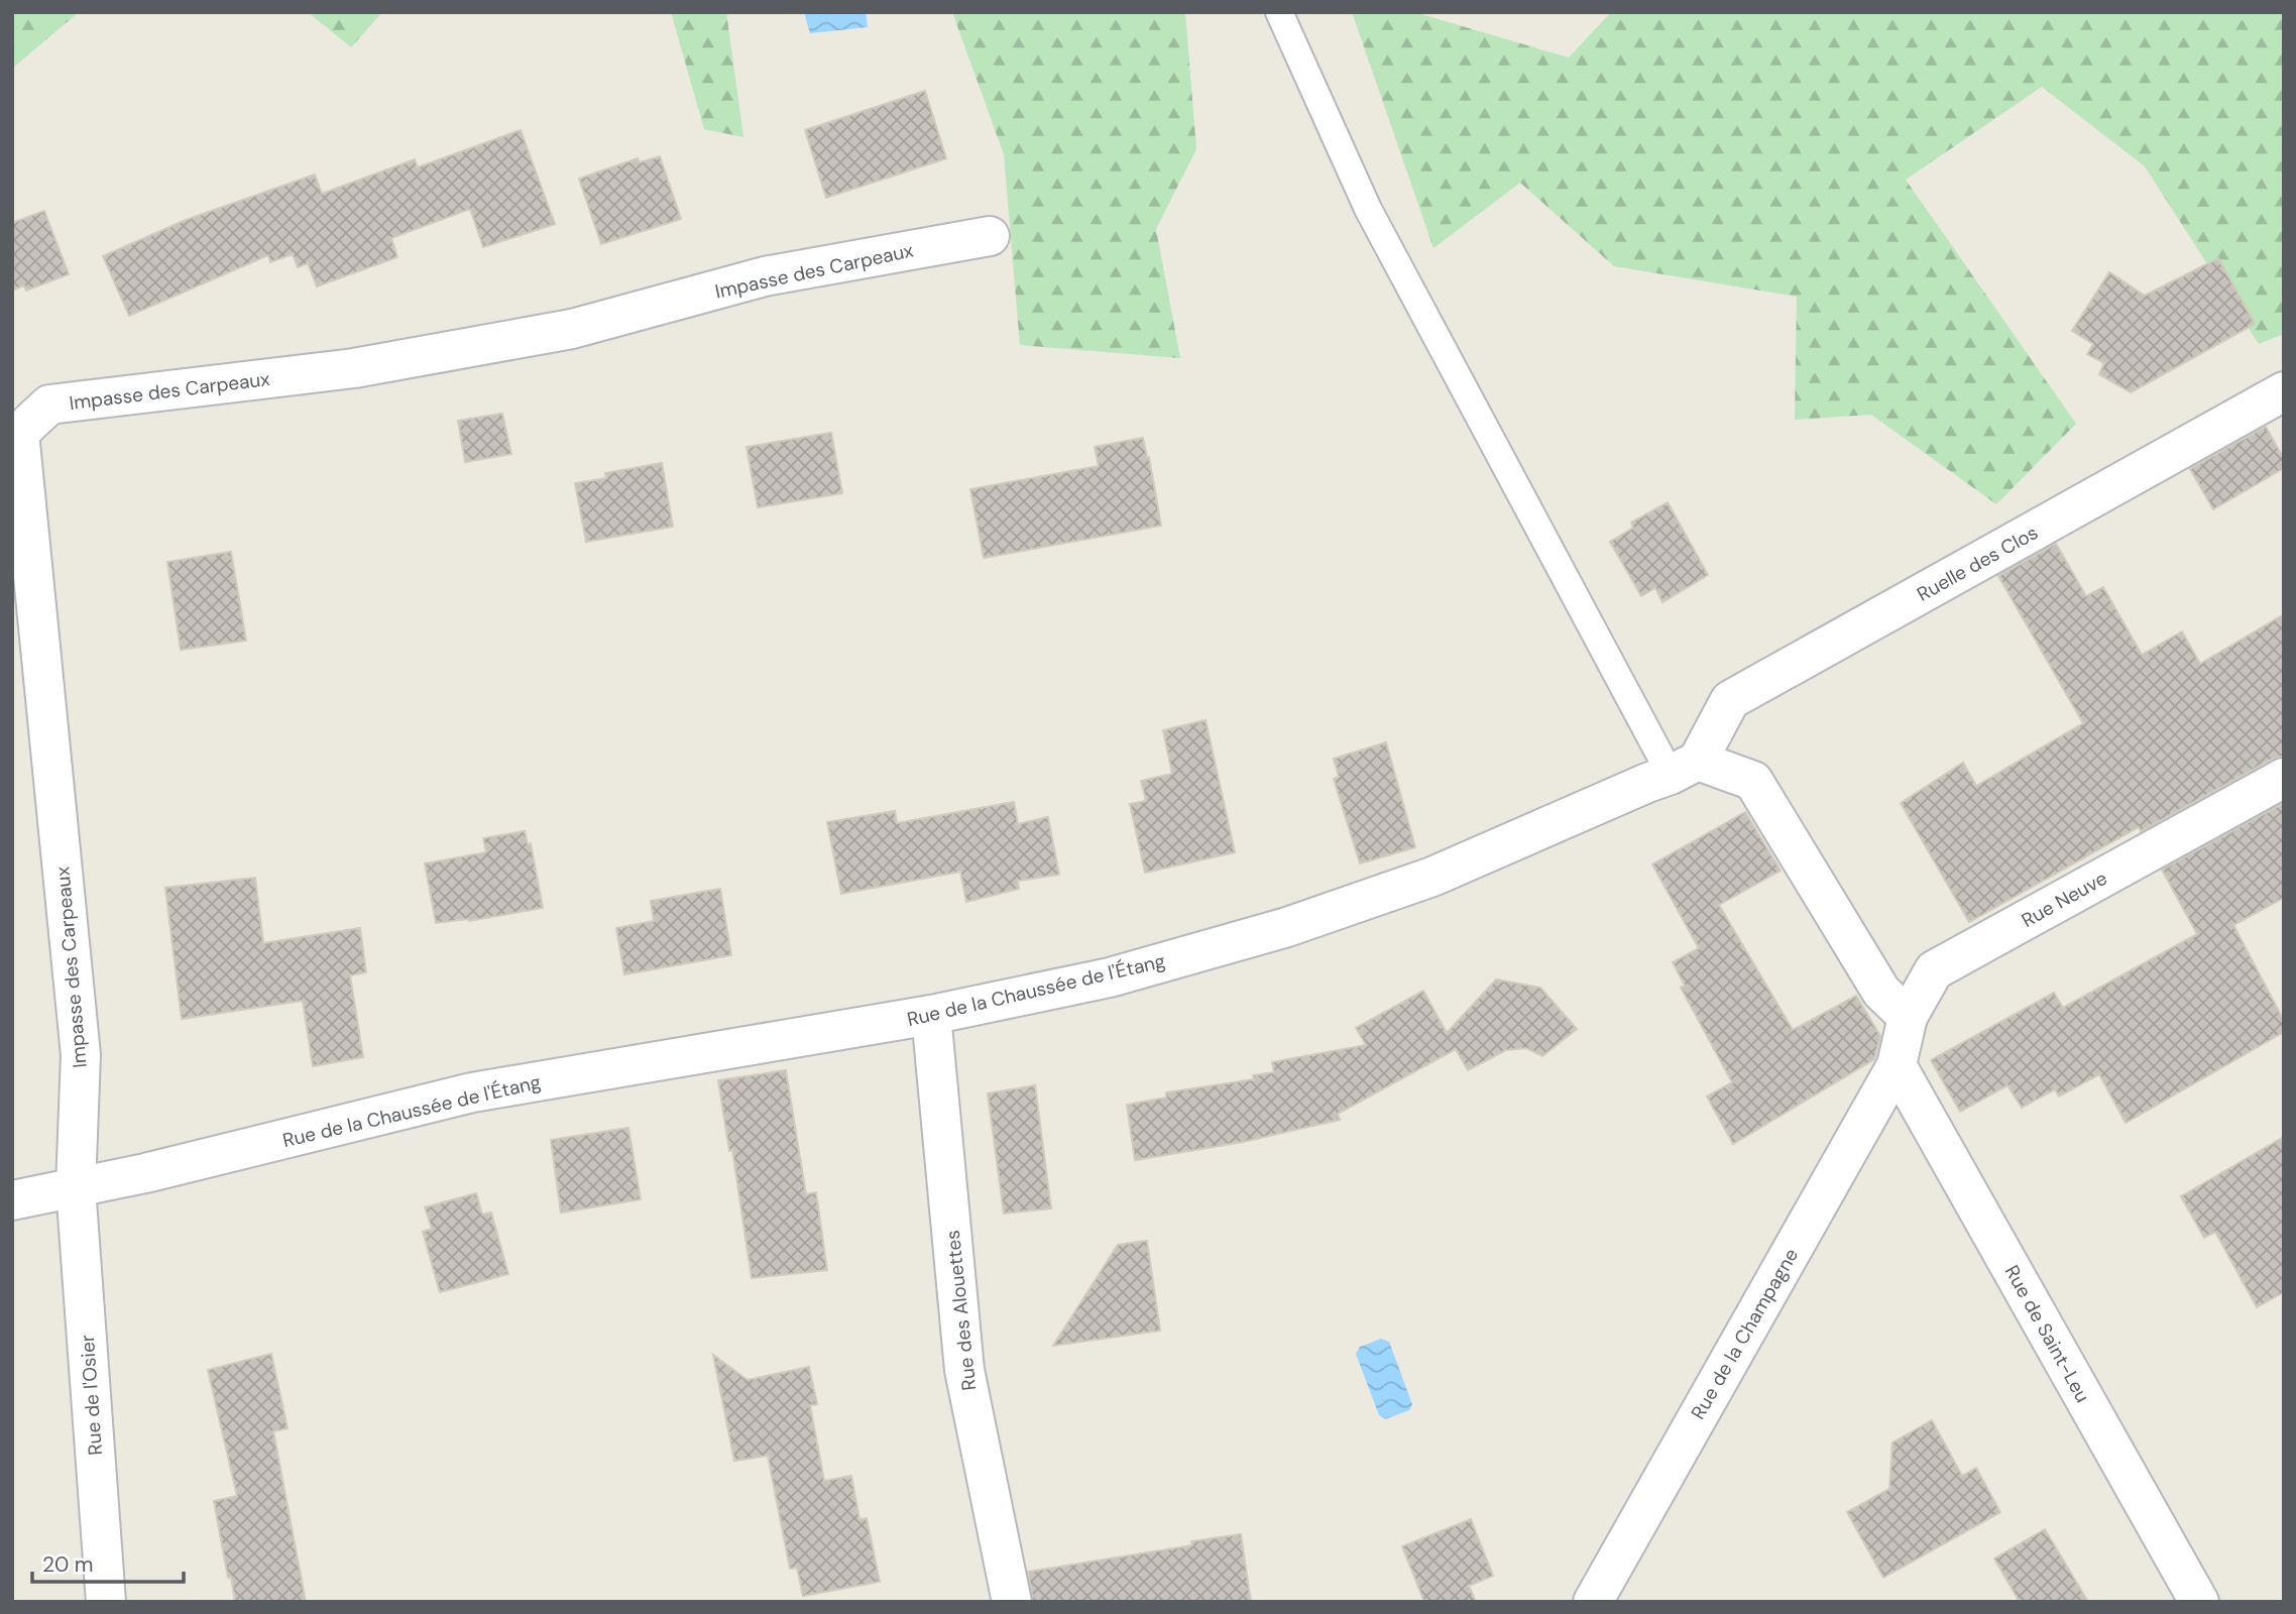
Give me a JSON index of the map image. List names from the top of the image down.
{
  "streets": {
    "street": [
      "Impasse des Carpeaux",
      "Ruelle des Clos",
      "Rue Neuve",
      "Rue de la Chaussée de l'Étang",
      "Rue des Alouettes",
      "Rue de la Champagne",
      "Rue de Saint-Leu",
      "Rue de l'Osier"
    ]
  },
  "crossings": [
    ["Impasse des Carpeaux", "Rue de la Chaussée de l'Étang"],
    ["Impasse des Carpeaux", "Rue de l'Osier"],
    ["Ruelle des Clos", "Rue de la Chaussée de l'Étang"],
    ["Rue Neuve", "Rue de la Champagne"],
    ["Rue Neuve", "Rue de Saint-Leu"],
    ["Rue de la Chaussée de l'Étang", "Rue des Alouettes"],
    ["Rue de la Chaussée de l'Étang", "Rue de l'Osier"],
    ["Rue de la Champagne", "Rue de Saint-Leu"]
  ],
  "scale_bar": "20 m"
}
